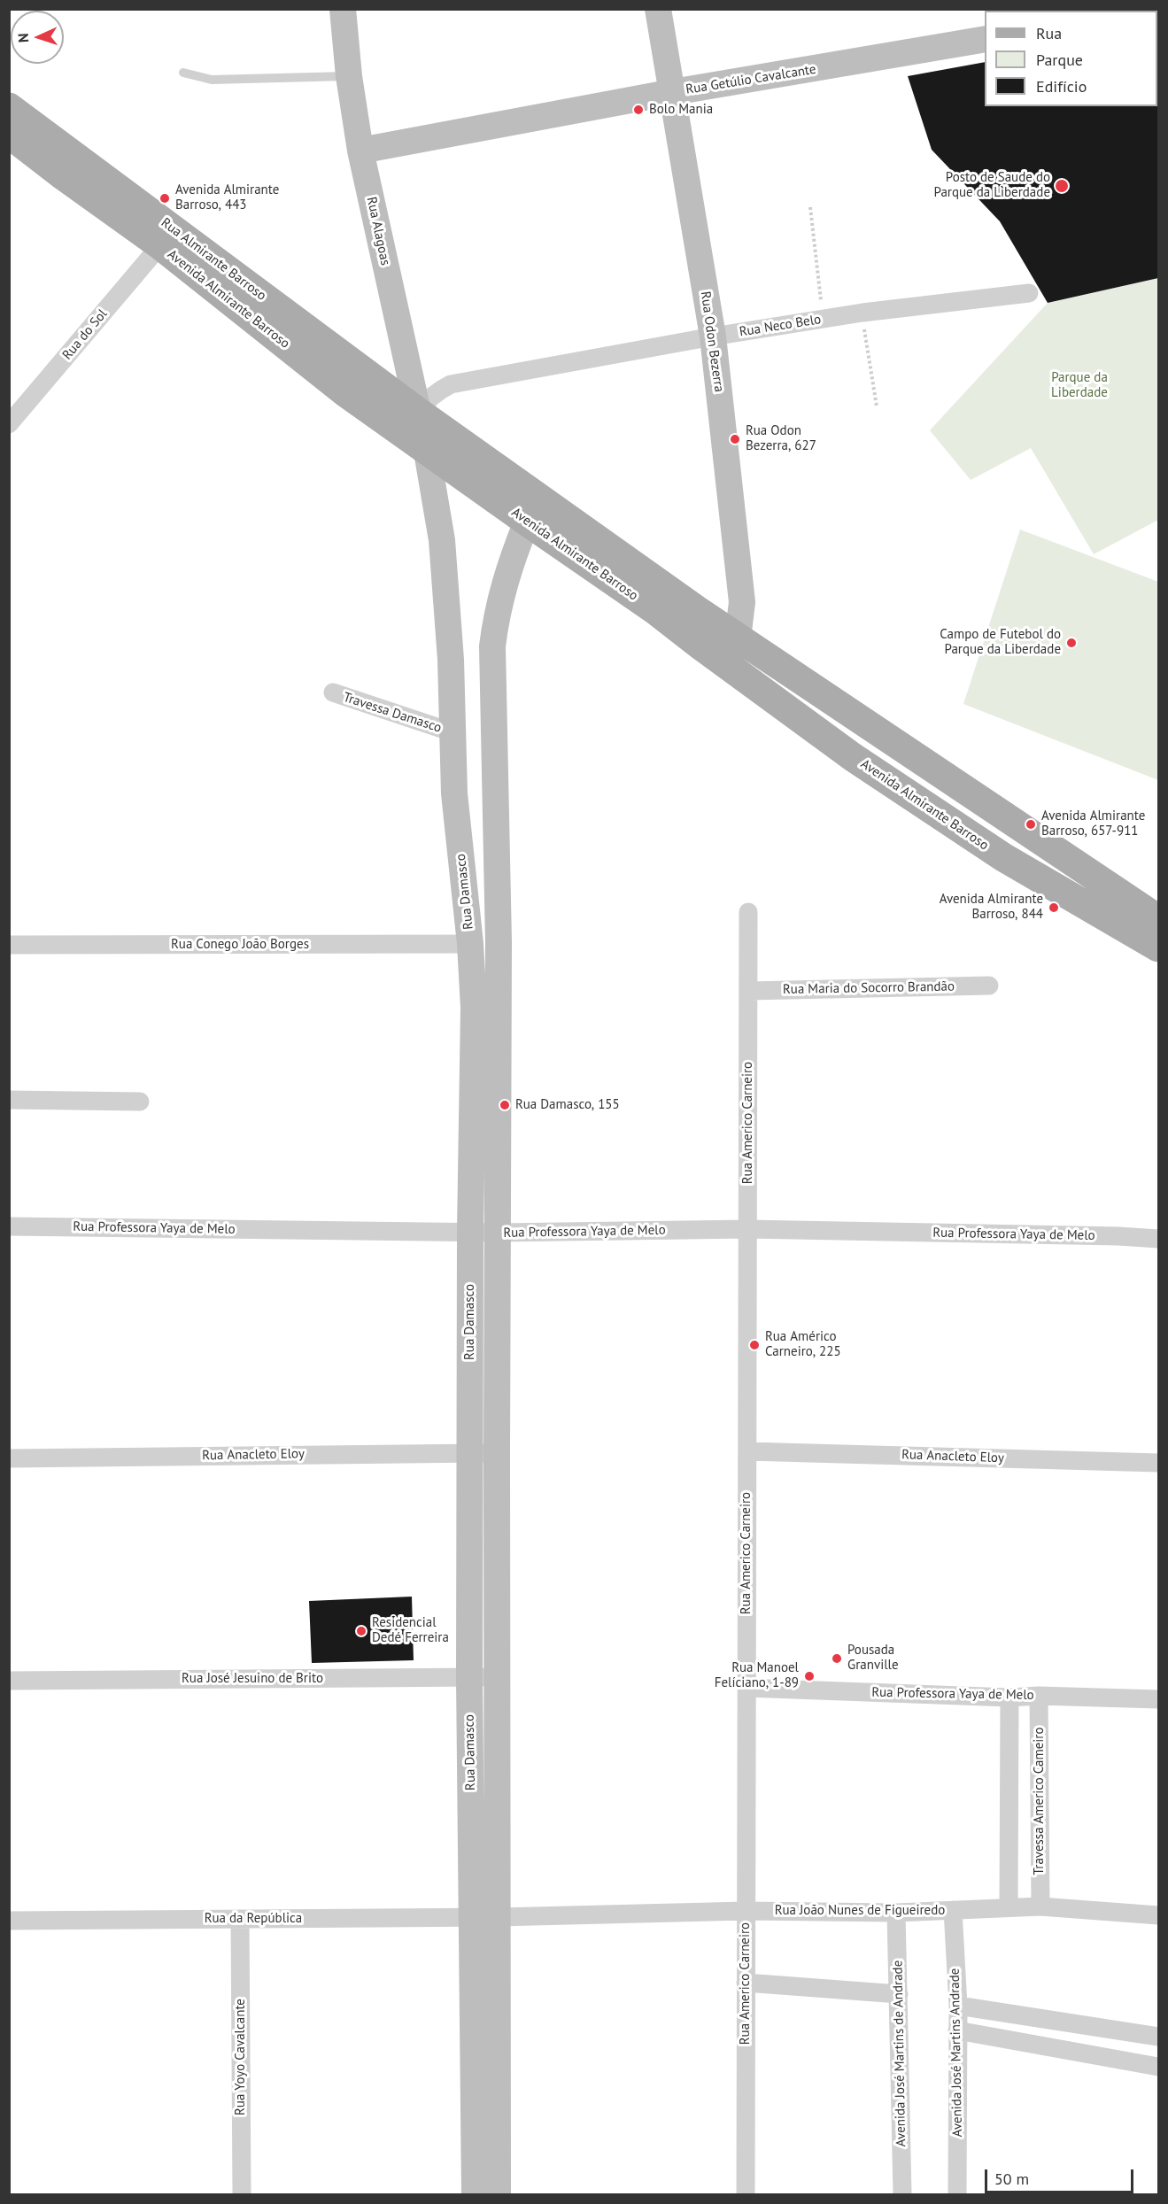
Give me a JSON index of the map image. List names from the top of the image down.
{
  "streets": {
    "main road": ["Rua Almirante Barroso", "Avenida Almirante Barroso"],
    "street": [
      "Rua Getúlio Cavalcante",
      "Rua Alagoas",
      "Rua Neco Belo",
      "Rua do Sol",
      "Rua Odon Bezerra",
      "Travessa Damasco",
      "Rua Damasco",
      "Rua Conego João Borges",
      "Rua Maria do Socorro Brandão",
      "Rua Americo Carneiro",
      "Rua Professora Yaya de Melo",
      "Rua Anacleto Eloy",
      "Rua José Jesuino de Brito",
      "Travessa Americo Cameiro",
      "Rua João Nunes de Figueiredo",
      "Rua da República",
      "Avenida José Martins Andrade",
      "Avenida José Martins de Andrade",
      "Rua Yoyo Cavalcante"
    ]
  },
  "crossings": [
    ["Rua Getúlio Cavalcante", "Rua Alagoas"],
    ["Rua Getúlio Cavalcante", "Rua Odon Bezerra"],
    ["Rua Alagoas", "Rua Almirante Barroso"],
    ["Rua Alagoas", "Avenida Almirante Barroso"],
    ["Rua Alagoas", "Rua Neco Belo"],
    ["Rua Alagoas", "Rua Damasco"],
    ["Rua Almirante Barroso", "Avenida Almirante Barroso"],
    ["Rua Almirante Barroso", "Rua Neco Belo"],
    ["Rua Almirante Barroso", "Rua Odon Bezerra"],
    ["Avenida Almirante Barroso", "Rua do Sol"],
    ["Avenida Almirante Barroso", "Rua Damasco"],
    ["Rua Neco Belo", "Rua Odon Bezerra"],
    ["Travessa Damasco", "Rua Damasco"],
    ["Rua Damasco", "Rua Conego João Borges"],
    ["Rua Damasco", "Rua Professora Yaya de Melo"],
    ["Rua Damasco", "Rua Anacleto Eloy"],
    ["Rua Damasco", "Rua José Jesuino de Brito"],
    ["Rua Damasco", "Rua João Nunes de Figueiredo"],
    ["Rua Damasco", "Rua da República"],
    ["Rua Maria do Socorro Brandão", "Rua Americo Carneiro"],
    ["Rua Americo Carneiro", "Rua Professora Yaya de Melo"],
    ["Rua Americo Carneiro", "Rua Anacleto Eloy"],
    ["Rua Americo Carneiro", "Rua João Nunes de Figueiredo"],
    ["Rua Professora Yaya de Melo", "Travessa Americo Cameiro"],
    ["Travessa Americo Cameiro", "Rua João Nunes de Figueiredo"],
    ["Rua João Nunes de Figueiredo", "Rua da República"],
    ["Rua João Nunes de Figueiredo", "Avenida José Martins Andrade"],
    ["Rua João Nunes de Figueiredo", "Avenida José Martins de Andrade"],
    ["Rua da República", "Rua Yoyo Cavalcante"]
  ],
  "parks": ["Parque da Liberdade"],
  "places": [
    "Bolo Mania",
    "Posto de Saude do Parque da Liberdade",
    "Avenida Almirante Barroso, 443",
    "Rua Odon Bezerra, 627",
    "Campo de Futebol do Parque da Liberdade",
    "Avenida Almirante Barroso, 657-911",
    "Avenida Almirante Barroso, 844",
    "Rua Damasco, 155",
    "Rua Américo Carneiro, 225",
    "Residencial Dedé Ferreira",
    "Pousada Granville",
    "Rua Manoel Felíciano, 1-89"
  ],
  "legend": ["Rua", "Parque", "Edifício"],
  "scale_bar": "50 m",
  "north": "left"
}
